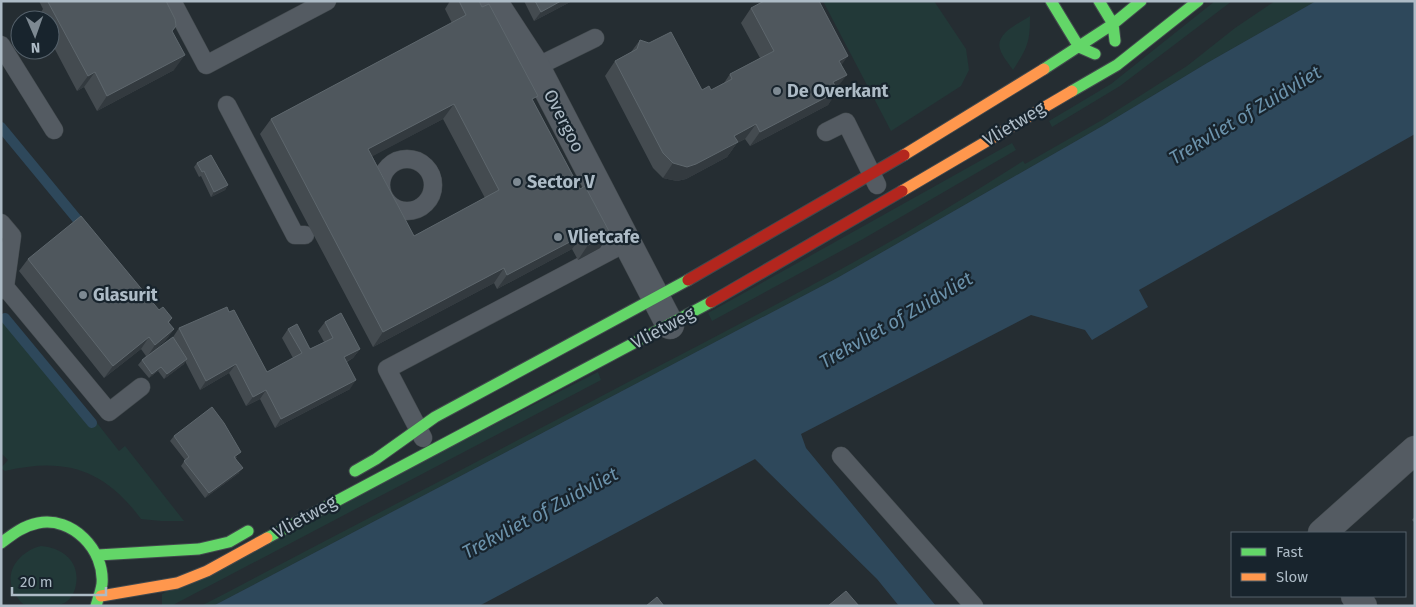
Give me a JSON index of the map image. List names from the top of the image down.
{
  "streets": {
    "street": ["Overgoo", "Vlietweg"]
  },
  "crossings": [
    ["Overgoo", "Vlietweg"]
  ],
  "water": ["Trekvliet of Zuidvliet"],
  "places": [
    "De Overkant",
    "Sector V",
    "Vlietcafe",
    "Glasurit"
  ],
  "legend": ["Fast", "Slow"],
  "scale_bar": "20 m",
  "north": "bottom"
}
